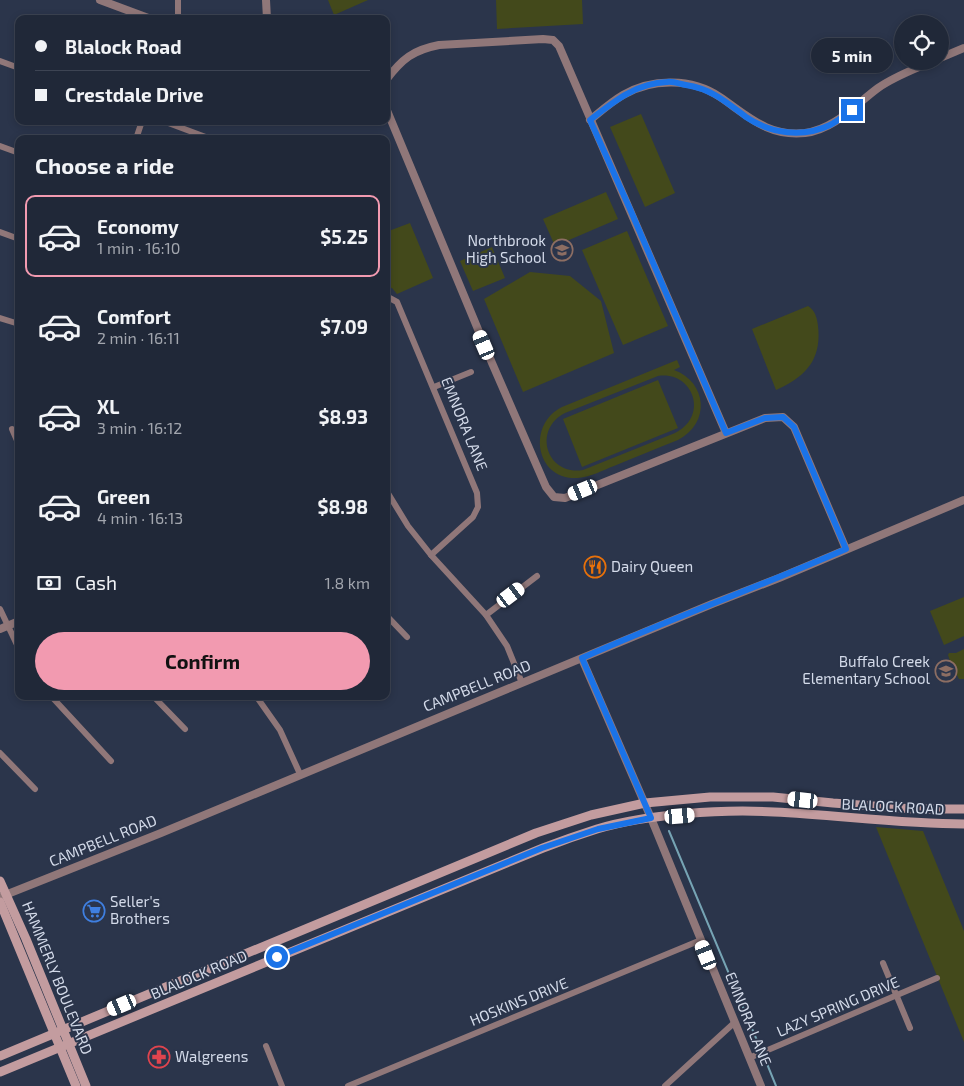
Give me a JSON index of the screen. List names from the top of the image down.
{
  "streets": {
    "main road": ["BLALOCK ROAD", "HAMMERLY BOULEVARD"],
    "street": [
      "EMNORA LANE",
      "CAMPBELL ROAD",
      "HOSKINS DRIVE",
      "LAZY SPRING DRIVE"
    ]
  },
  "crossings": [
    ["EMNORA LANE", "CAMPBELL ROAD"],
    ["EMNORA LANE", "BLALOCK ROAD"],
    ["EMNORA LANE", "HOSKINS DRIVE"],
    ["EMNORA LANE", "LAZY SPRING DRIVE"],
    ["CAMPBELL ROAD", "HAMMERLY BOULEVARD"],
    ["BLALOCK ROAD", "HAMMERLY BOULEVARD"]
  ],
  "places": {
    "school or university": ["Northbrook High School", "Buffalo Creek Elementary School"],
    "restaurant": ["Dairy Queen"],
    "supermarket": ["Seller's Brothers"],
    "pharmacy": ["Walgreens"]
  },
  "page": {
    "banner": ["Blalock Road", "Crestdale Drive"],
    "bubble": "5 min",
    "heading": "Choose a ride",
    "list": [
      {
        "name": "Economy",
        "note": "1 min · 16:10",
        "value": "$5.25"
      },
      {
        "name": "Comfort",
        "note": "2 min · 16:11",
        "value": "$7.09"
      },
      {
        "name": "XL",
        "note": "3 min · 16:12",
        "value": "$8.93"
      },
      {
        "name": "Green",
        "note": "4 min · 16:13",
        "value": "$8.98"
      }
    ],
    "pay": ["Cash", "1.8 km"],
    "buttons": "Confirm"
  }
}
